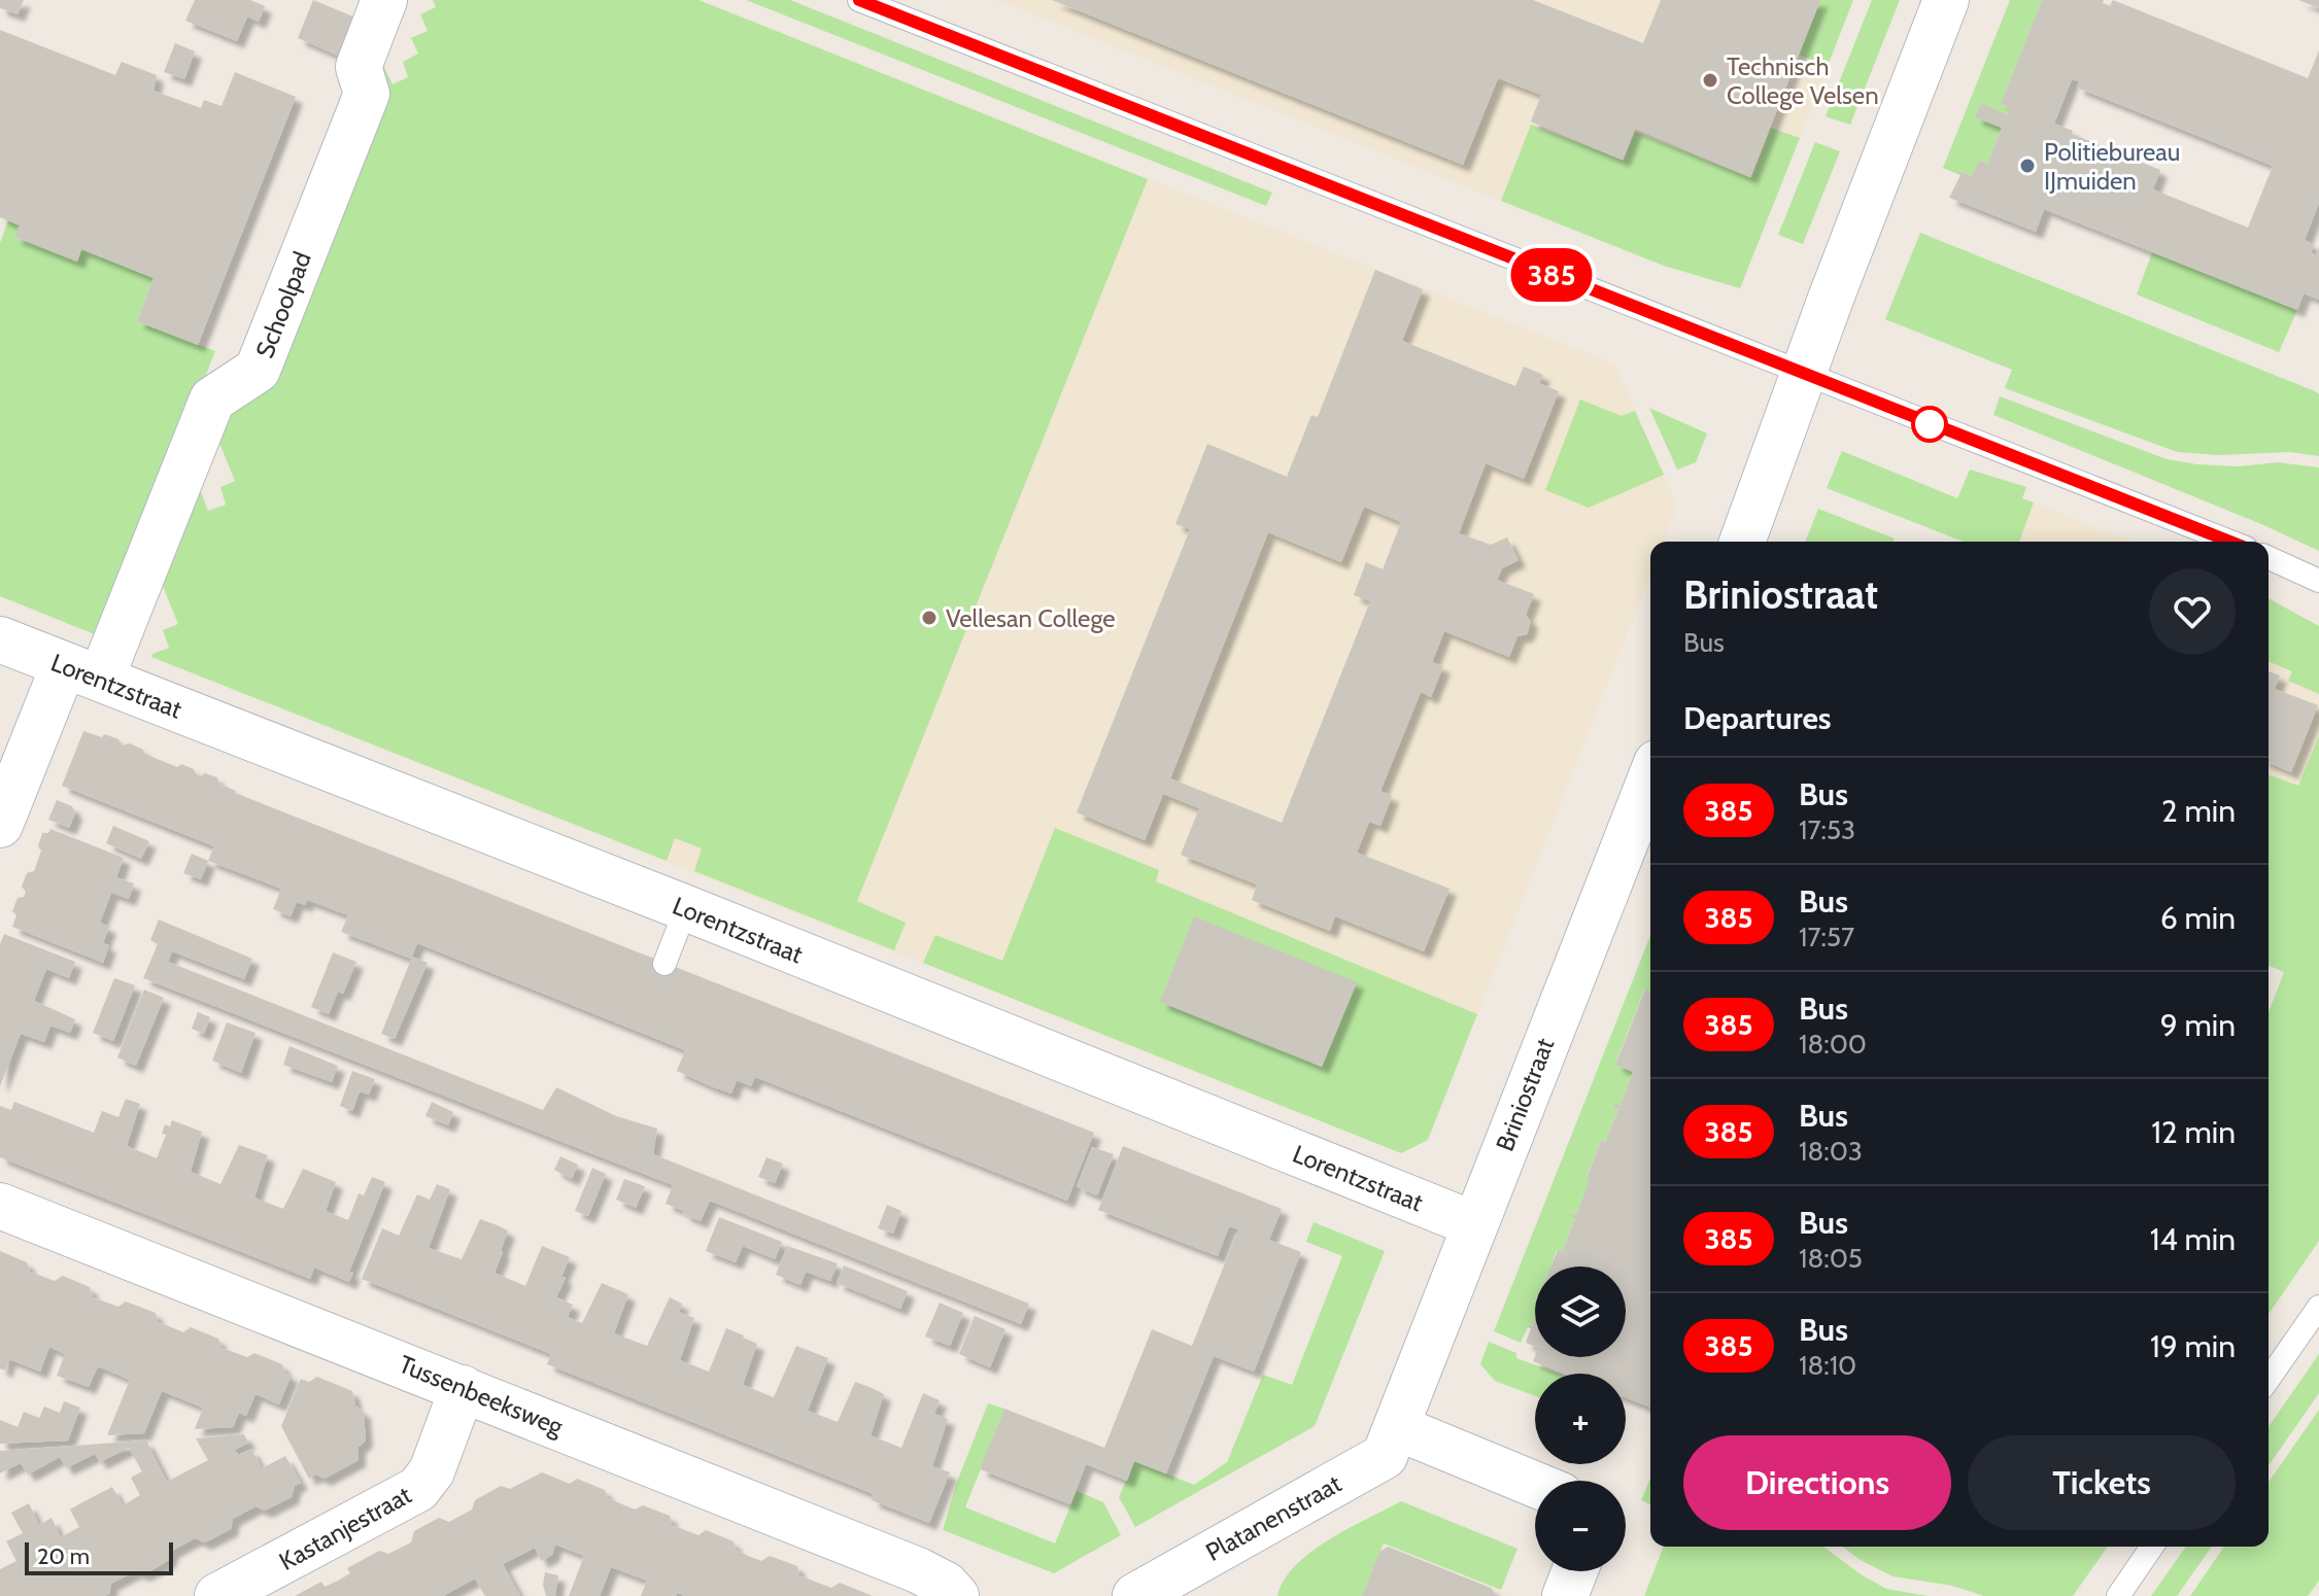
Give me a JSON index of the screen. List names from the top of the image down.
{
  "streets": {
    "street": [
      "Schoolpad",
      "Lorentzstraat",
      "Briniostraat",
      "Tussenbeeksweg",
      "Platanenstraat",
      "Kastanjestraat"
    ]
  },
  "crossings": [
    ["Schoolpad", "Lorentzstraat"],
    ["Lorentzstraat", "Briniostraat"],
    ["Briniostraat", "Platanenstraat"],
    ["Tussenbeeksweg", "Kastanjestraat"]
  ],
  "places": ["Technisch College Velsen", "Politiebureau IJmuiden", "Vellesan College"],
  "lines": ["bus line 385"],
  "scale_bar": "20 m",
  "page": {
    "on_map": "385",
    "heading": [
      ["Briniostraat", "Bus"],
      "Departures"
    ],
    "list": [
      {
        "mark": "385",
        "name": "Bus",
        "note": "17:53",
        "value": "2 min"
      },
      {
        "mark": "385",
        "name": "Bus",
        "note": "17:57",
        "value": "6 min"
      },
      {
        "mark": "385",
        "name": "Bus",
        "note": "18:00",
        "value": "9 min"
      },
      {
        "mark": "385",
        "name": "Bus",
        "note": "18:03",
        "value": "12 min"
      },
      {
        "mark": "385",
        "name": "Bus",
        "note": "18:05",
        "value": "14 min"
      },
      {
        "mark": "385",
        "name": "Bus",
        "note": "18:10",
        "value": "19 min"
      }
    ],
    "map_buttons": ["+", "−"],
    "buttons": ["Directions", "Tickets"],
    "scale": "20 m"
  }
}
